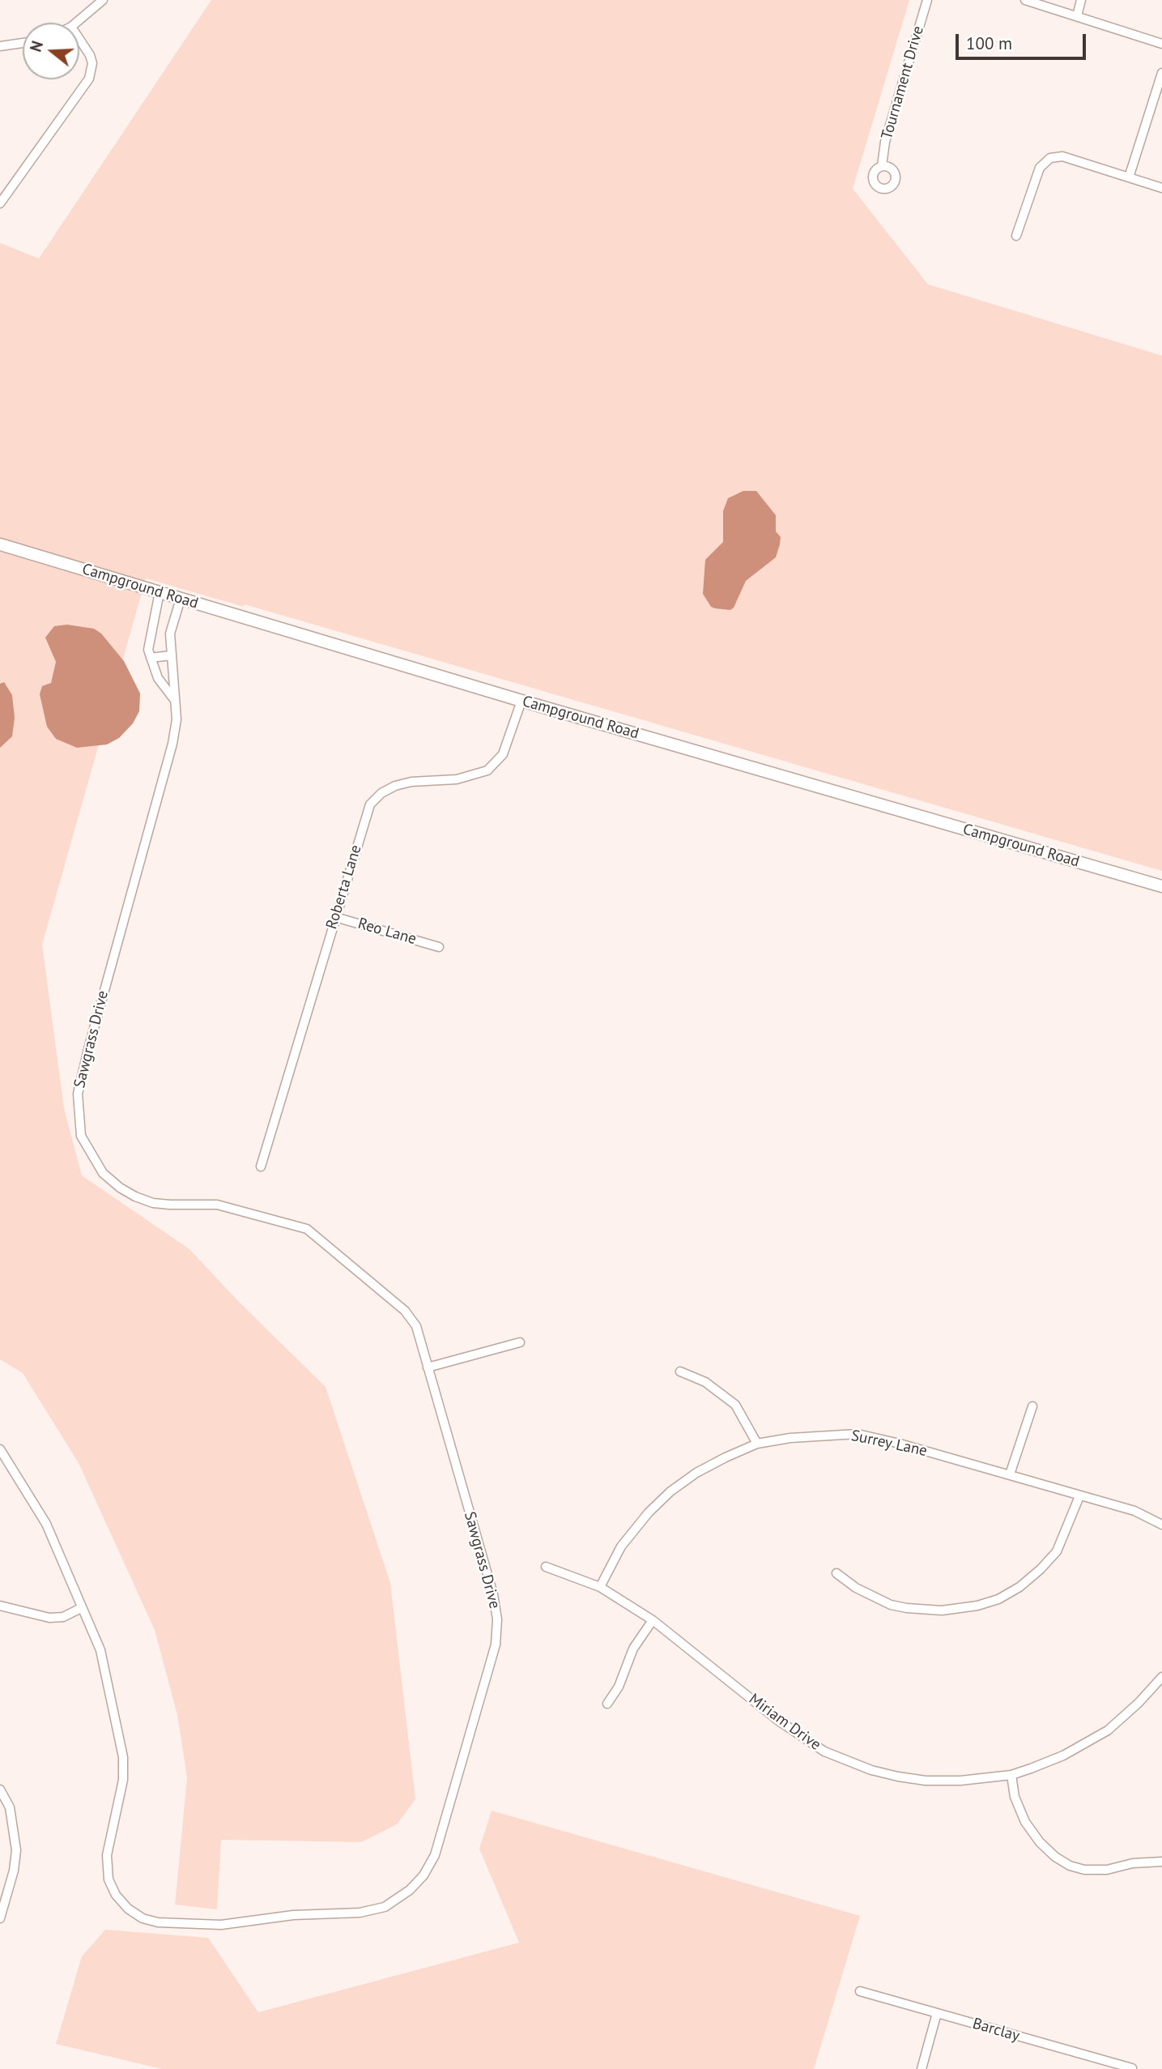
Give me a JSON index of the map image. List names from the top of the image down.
{
  "streets": {
    "street": [
      "Tournament Drive",
      "Campground Road",
      "Roberta Lane",
      "Reo Lane",
      "Sawgrass Drive",
      "Surrey Lane",
      "Miriam Drive",
      "Barclay"
    ]
  },
  "crossings": [
    ["Campground Road", "Roberta Lane"],
    ["Campground Road", "Sawgrass Drive"],
    ["Roberta Lane", "Reo Lane"],
    ["Surrey Lane", "Miriam Drive"]
  ],
  "scale_bar": "100 m",
  "north": "left"
}
